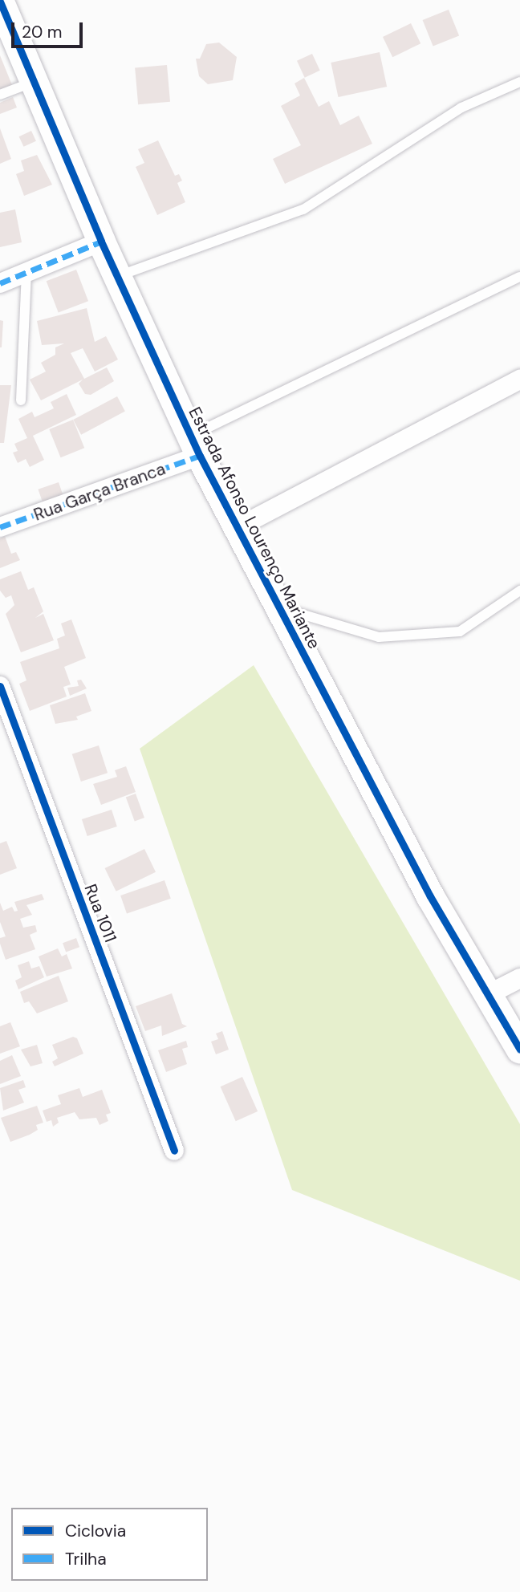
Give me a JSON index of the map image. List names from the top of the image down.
{
  "streets": {
    "main road": ["Estrada Afonso Lourenço Mariante"],
    "street": ["Rua Garça Branca", "Rua 1011"]
  },
  "crossings": [
    ["Rua Garça Branca", "Estrada Afonso Lourenço Mariante"]
  ],
  "legend": ["Ciclovia", "Trilha"],
  "scale_bar": "20 m"
}
